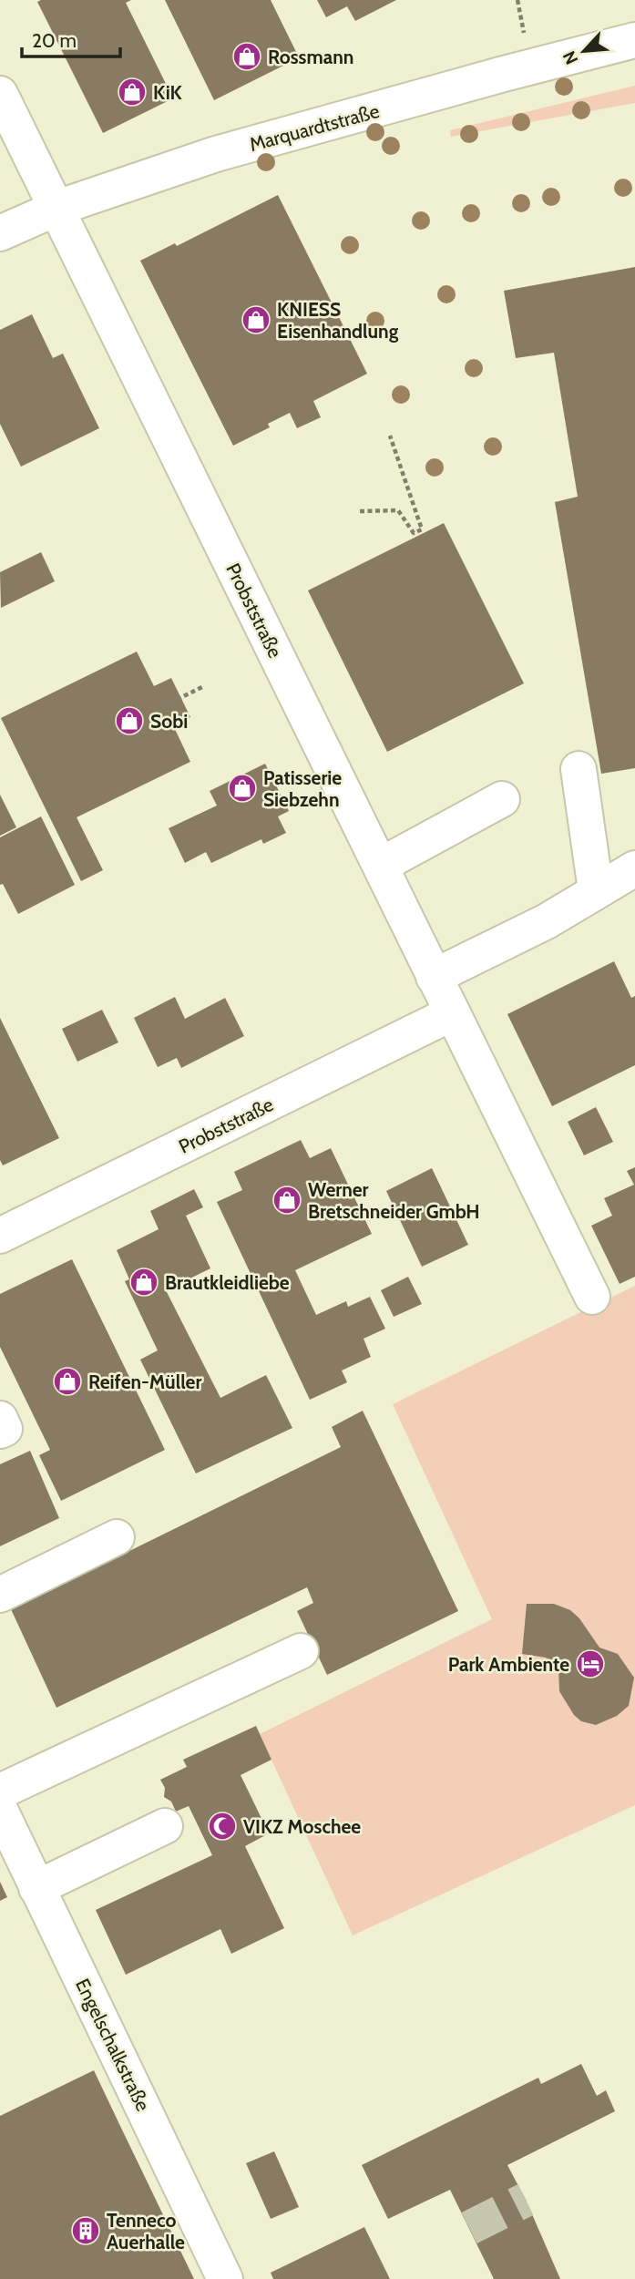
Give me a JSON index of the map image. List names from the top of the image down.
{
  "streets": {
    "street": ["Marquardtstraße", "Probststraße", "Engelschalkstraße"]
  },
  "crossings": [
    ["Marquardtstraße", "Probststraße"]
  ],
  "places": {
    "shop": [
      "Rossmann",
      "KiK",
      "KNIESS Eisenhandlung",
      "Sobi",
      "Patisserie Siebzehn",
      "Werner Bretschneider GmbH",
      "Brautkleidliebe",
      "Reifen-Müller"
    ],
    "hotel": ["Park Ambiente"],
    "mosque": ["VIKZ Moschee"],
    "building": ["Tenneco Auerhalle"]
  },
  "scale_bar": "20 m",
  "north": "bottom left"
}
